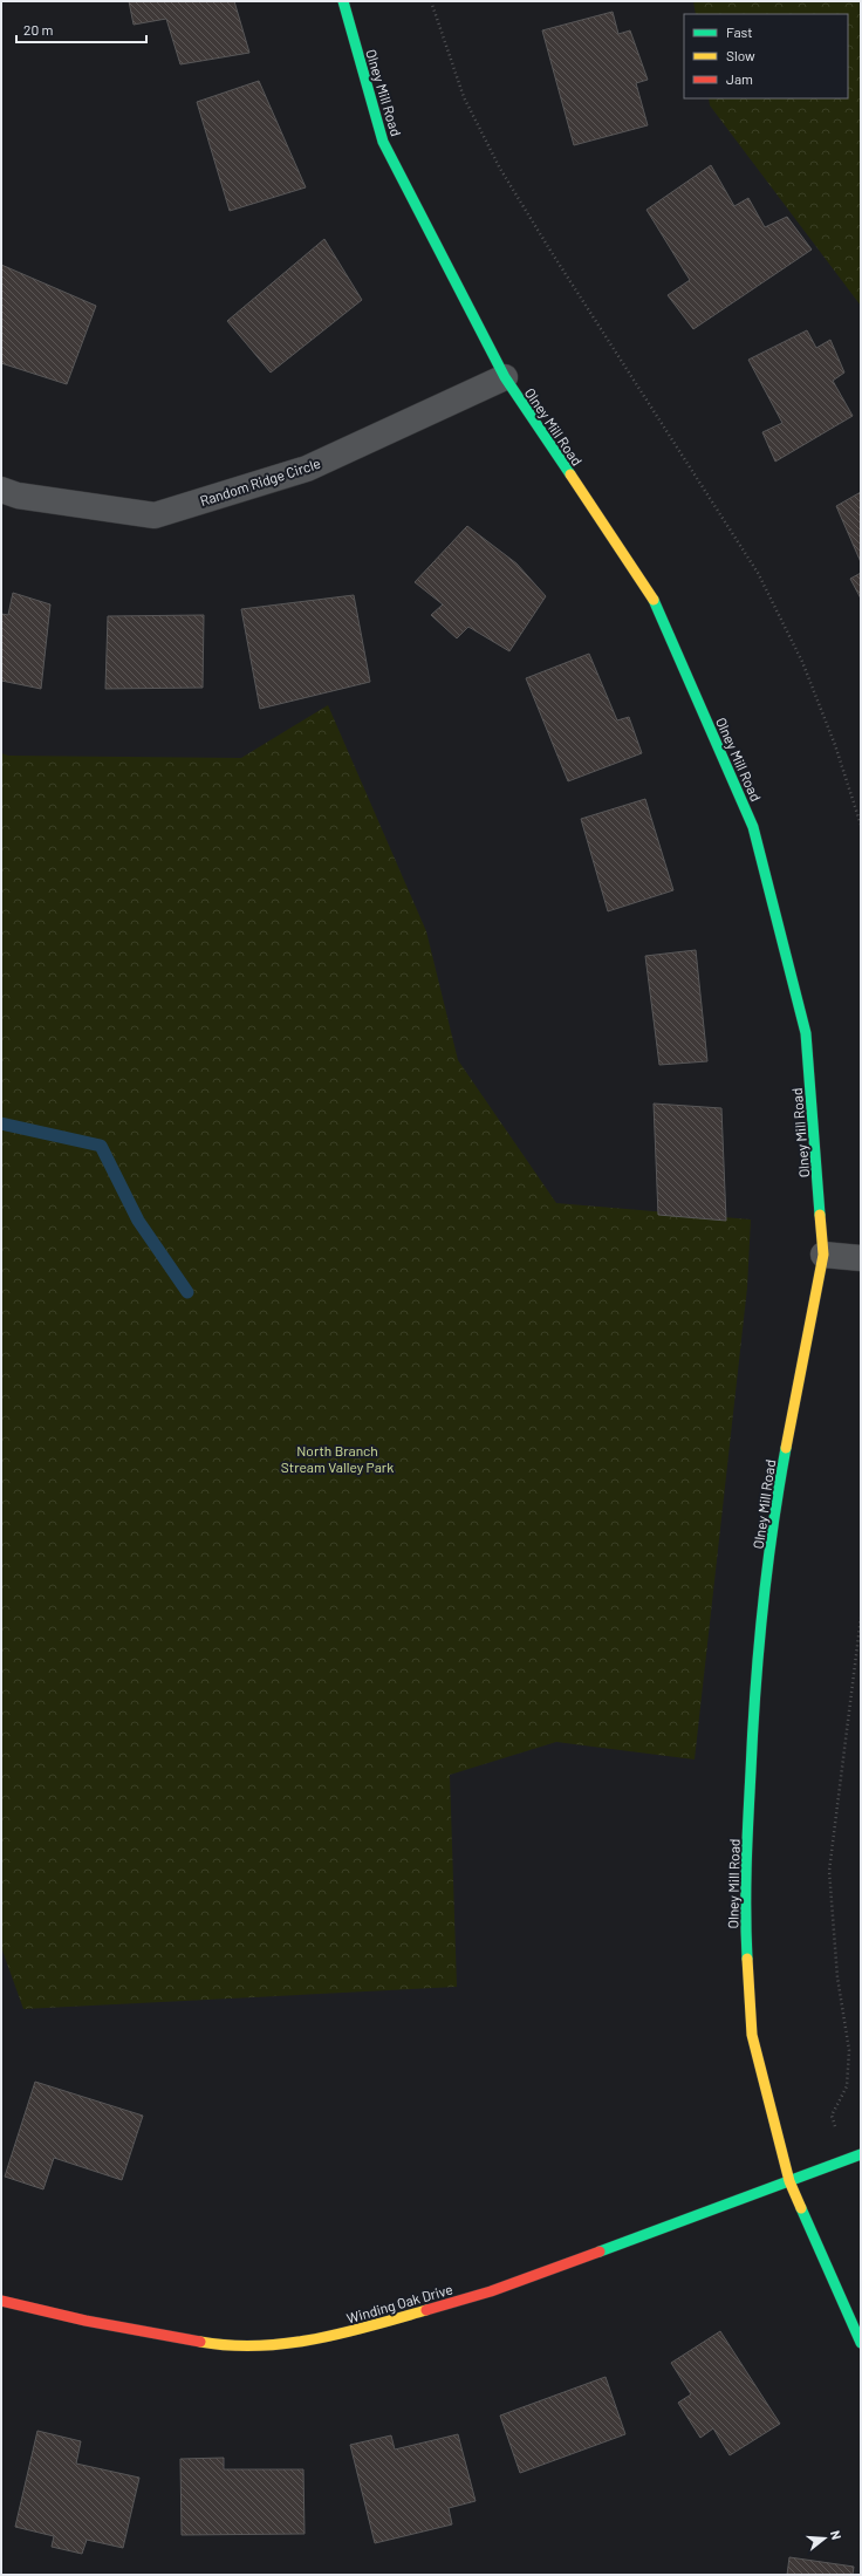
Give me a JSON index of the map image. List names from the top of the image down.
{
  "streets": {
    "street": ["Olney Mill Road", "Random Ridge Circle", "Winding Oak Drive"]
  },
  "crossings": [
    ["Olney Mill Road", "Random Ridge Circle"],
    ["Olney Mill Road", "Winding Oak Drive"]
  ],
  "parks": ["North Branch Stream Valley Park"],
  "legend": ["Fast", "Slow", "Jam"],
  "scale_bar": "20 m",
  "north": "right"
}
